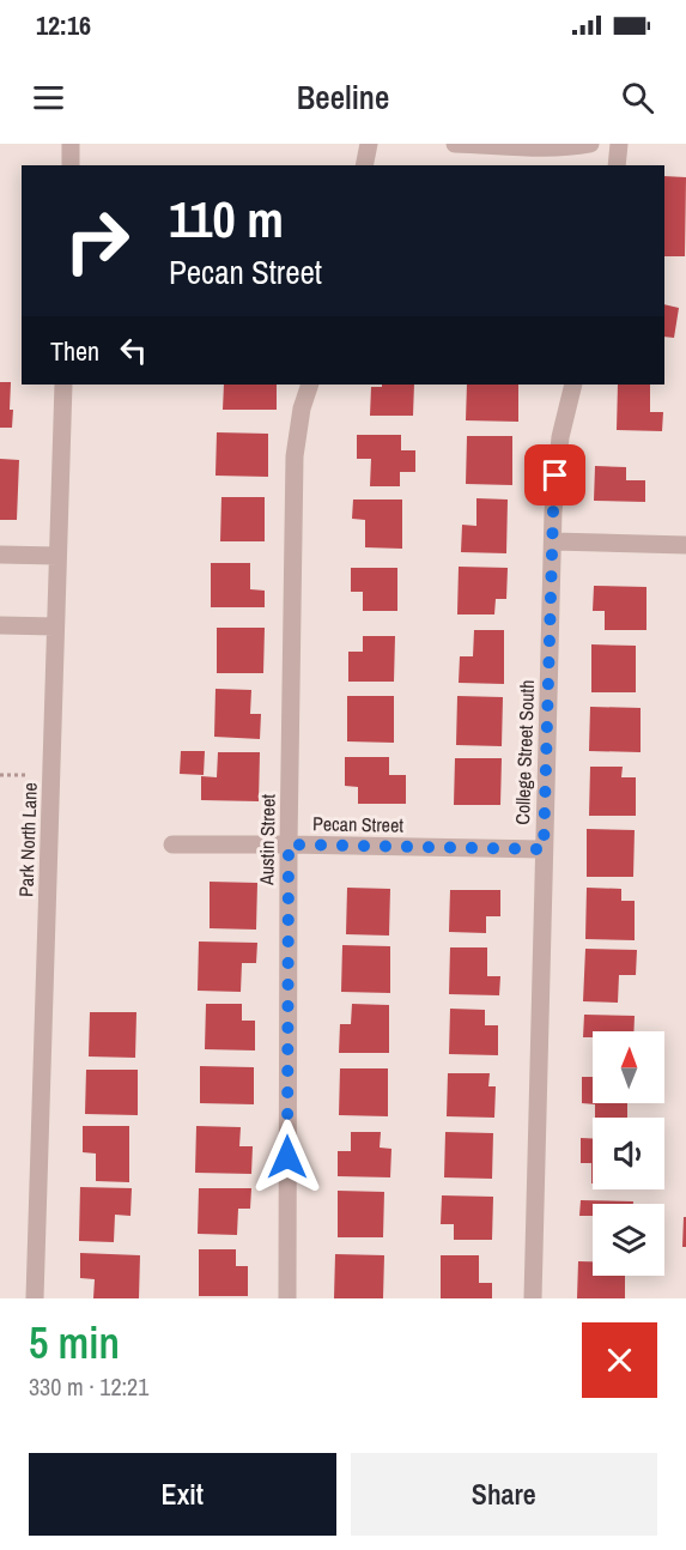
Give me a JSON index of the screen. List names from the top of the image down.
{
  "streets": {
    "street": [
      "College Street South",
      "Pecan Street",
      "Park North Lane",
      "Austin Street"
    ]
  },
  "crossings": [
    ["College Street South", "Pecan Street"],
    ["Pecan Street", "Austin Street"]
  ],
  "north": "top",
  "page": {
    "status": "12:16",
    "header": "Beeline",
    "turn": ["110 m", "Pecan Street"],
    "then": "Then",
    "heading": ["5 min", "330 m · 12:21"],
    "buttons": ["Exit", "Share"]
  }
}
